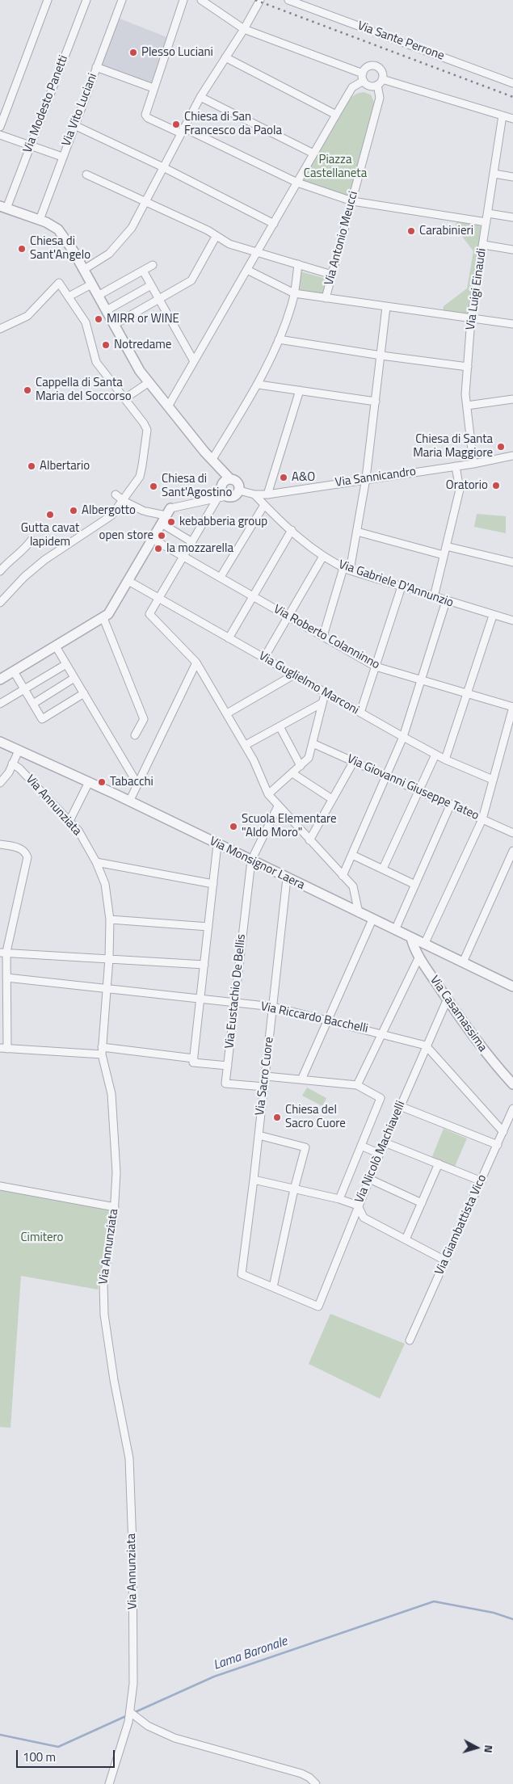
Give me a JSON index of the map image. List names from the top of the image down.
{
  "streets": {
    "street": [
      "Via Sante Perrone",
      "Via Modesto Panetti",
      "Via Vito Luciani",
      "Via Antonio Meucci",
      "Via Luigi Einaudi",
      "Via Sannicandro",
      "Via Gabriele D'Annunzio",
      "Via Roberto Colanninno",
      "Via Guglielmo Marconi",
      "Via Giovanni Giuseppe Tateo",
      "Via Annunziata",
      "Via Monsignor Laera",
      "Via Eustachio De Bellis",
      "Via Casamassima",
      "Via Riccardo Bacchelli",
      "Via Sacro Cuore",
      "Via Nicolò Machiavelli",
      "Via Giambattista Vico"
    ]
  },
  "crossings": [
    ["Via Luigi Einaudi", "Via Sannicandro"],
    ["Via Sannicandro", "Via Gabriele D'Annunzio"],
    ["Via Annunziata", "Via Riccardo Bacchelli"],
    ["Via Monsignor Laera", "Via Eustachio De Bellis"],
    ["Via Monsignor Laera", "Via Casamassima"],
    ["Via Monsignor Laera", "Via Sacro Cuore"],
    ["Via Eustachio De Bellis", "Via Riccardo Bacchelli"],
    ["Via Eustachio De Bellis", "Via Sacro Cuore"],
    ["Via Casamassima", "Via Nicolò Machiavelli"],
    ["Via Riccardo Bacchelli", "Via Sacro Cuore"],
    ["Via Riccardo Bacchelli", "Via Nicolò Machiavelli"],
    ["Via Sacro Cuore", "Via Nicolò Machiavelli"]
  ],
  "water": ["Lama Baronale"],
  "parks": ["Piazza Castellaneta", "Cimitero"],
  "places": [
    "Plesso Luciani",
    "Chiesa di San Francesco da Paola",
    "Carabinieri",
    "Chiesa di Sant'Angelo",
    "MIRR or WINE",
    "Notredame",
    "Cappella di Santa Maria del Soccorso",
    "Chiesa di Santa Maria Maggiore",
    "Albertario",
    "A&O",
    "Oratorio",
    "Chiesa di Sant'Agostino",
    "Albergotto",
    "Gutta cavat lapidem",
    "kebabberia group",
    "open store",
    "la mozzarella",
    "Tabacchi",
    "Scuola Elementare \"Aldo Moro\"",
    "Chiesa del Sacro Cuore"
  ],
  "scale_bar": "100 m",
  "north": "right"
}
